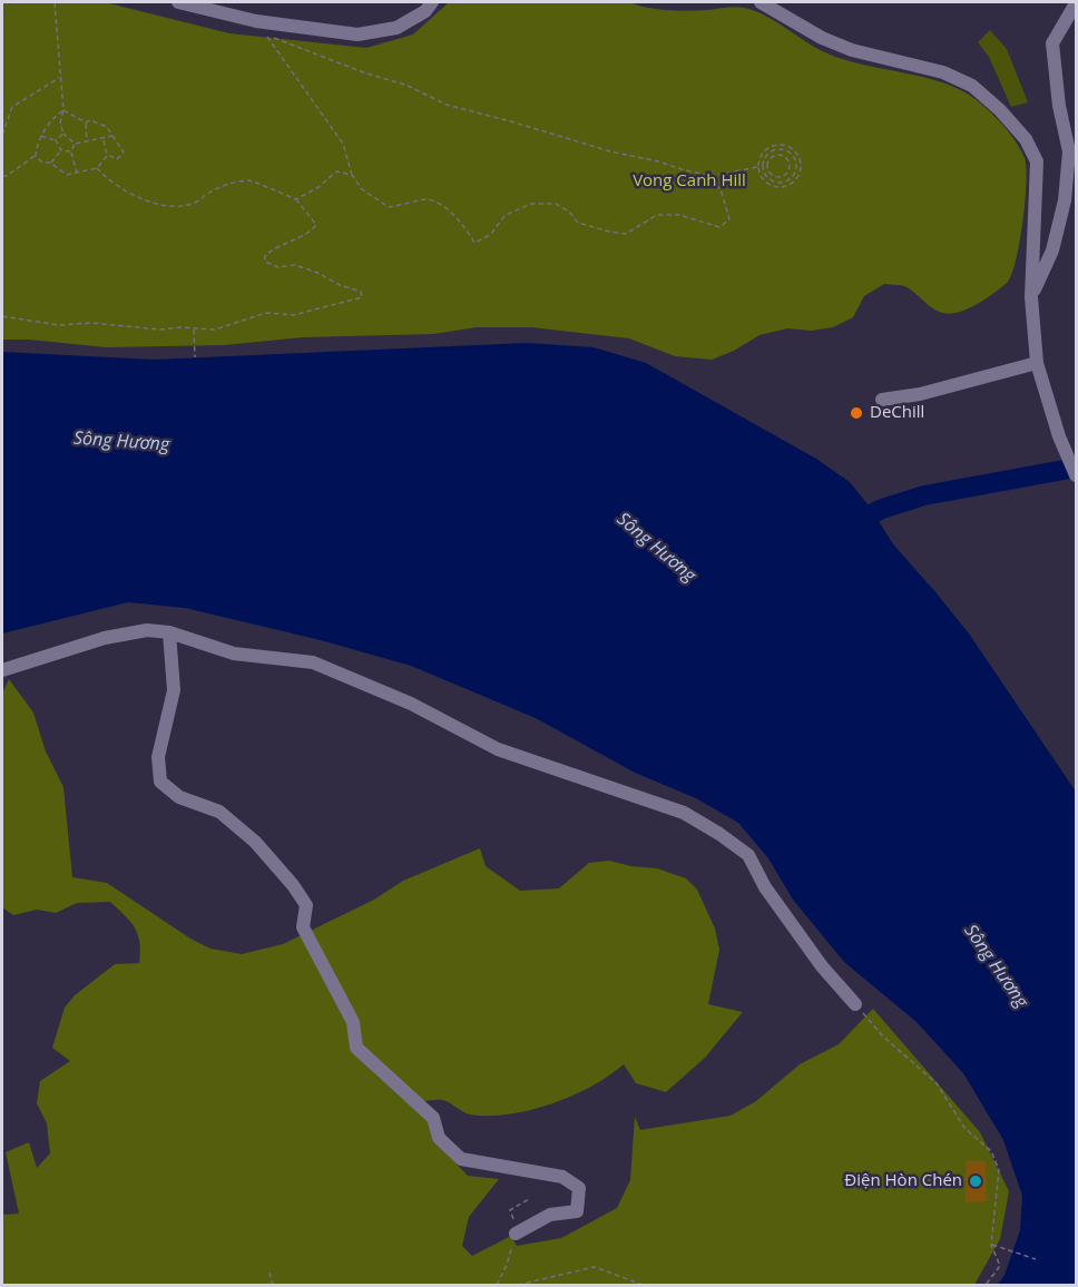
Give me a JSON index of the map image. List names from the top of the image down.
{
  "water": ["Sông Hương"],
  "parks": ["Vong Canh Hill"],
  "places": ["DeChill", "Điện Hòn Chén"]
}
